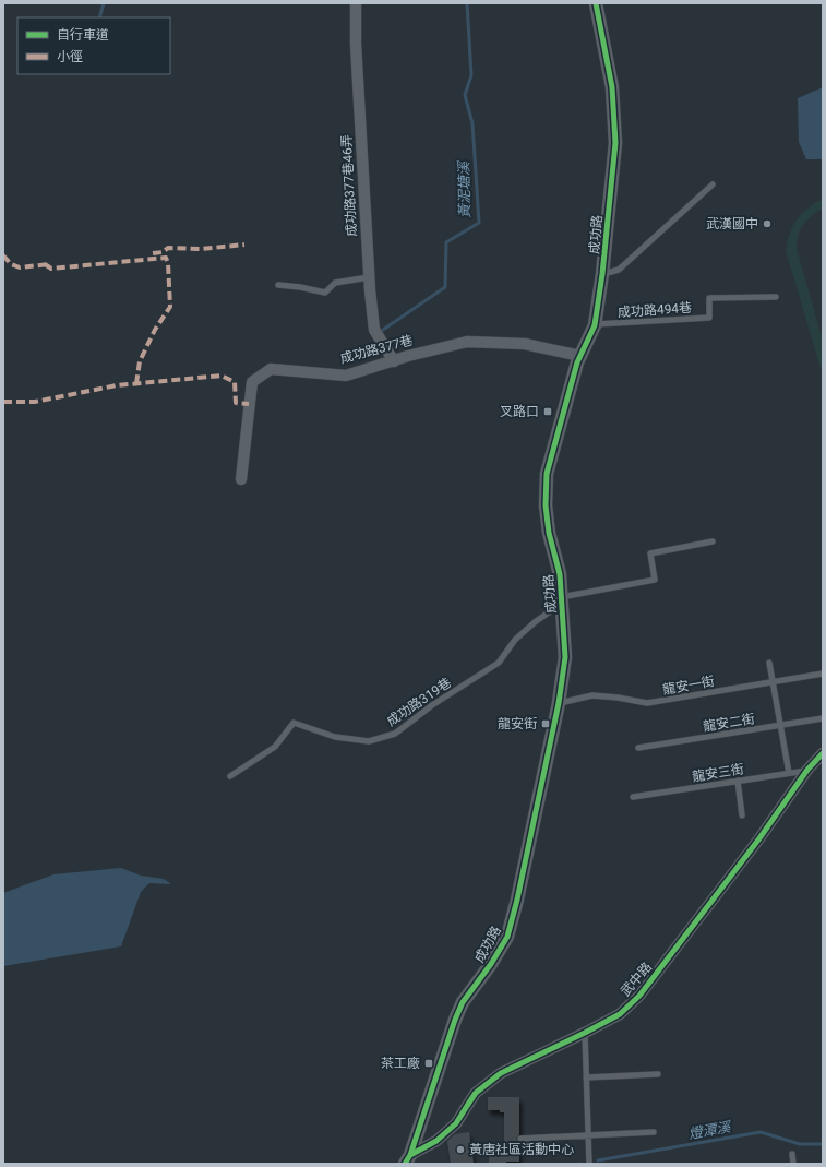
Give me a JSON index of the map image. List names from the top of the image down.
{
  "streets": {
    "street": [
      "成功路377巷46弄",
      "成功路",
      "成功路377巷",
      "武中路"
    ],
    "lane": [
      "成功路494巷",
      "龍安一街",
      "成功路319巷",
      "龍安二街",
      "龍安三街"
    ]
  },
  "crossings": [
    ["成功路377巷46弄", "成功路377巷"],
    ["成功路", "成功路494巷"],
    ["成功路", "成功路377巷"],
    ["成功路", "龍安一街"],
    ["成功路", "成功路319巷"],
    ["成功路", "武中路"],
    ["龍安三街", "武中路"]
  ],
  "water": ["黃泥塘溪", "燈潭溪"],
  "places": {
    "other": ["武漢國中", "黃唐社區活動中心"],
    "transit": ["叉路口", "龍安街", "茶工廠"]
  },
  "legend": ["自行車道", "小徑"]
}
